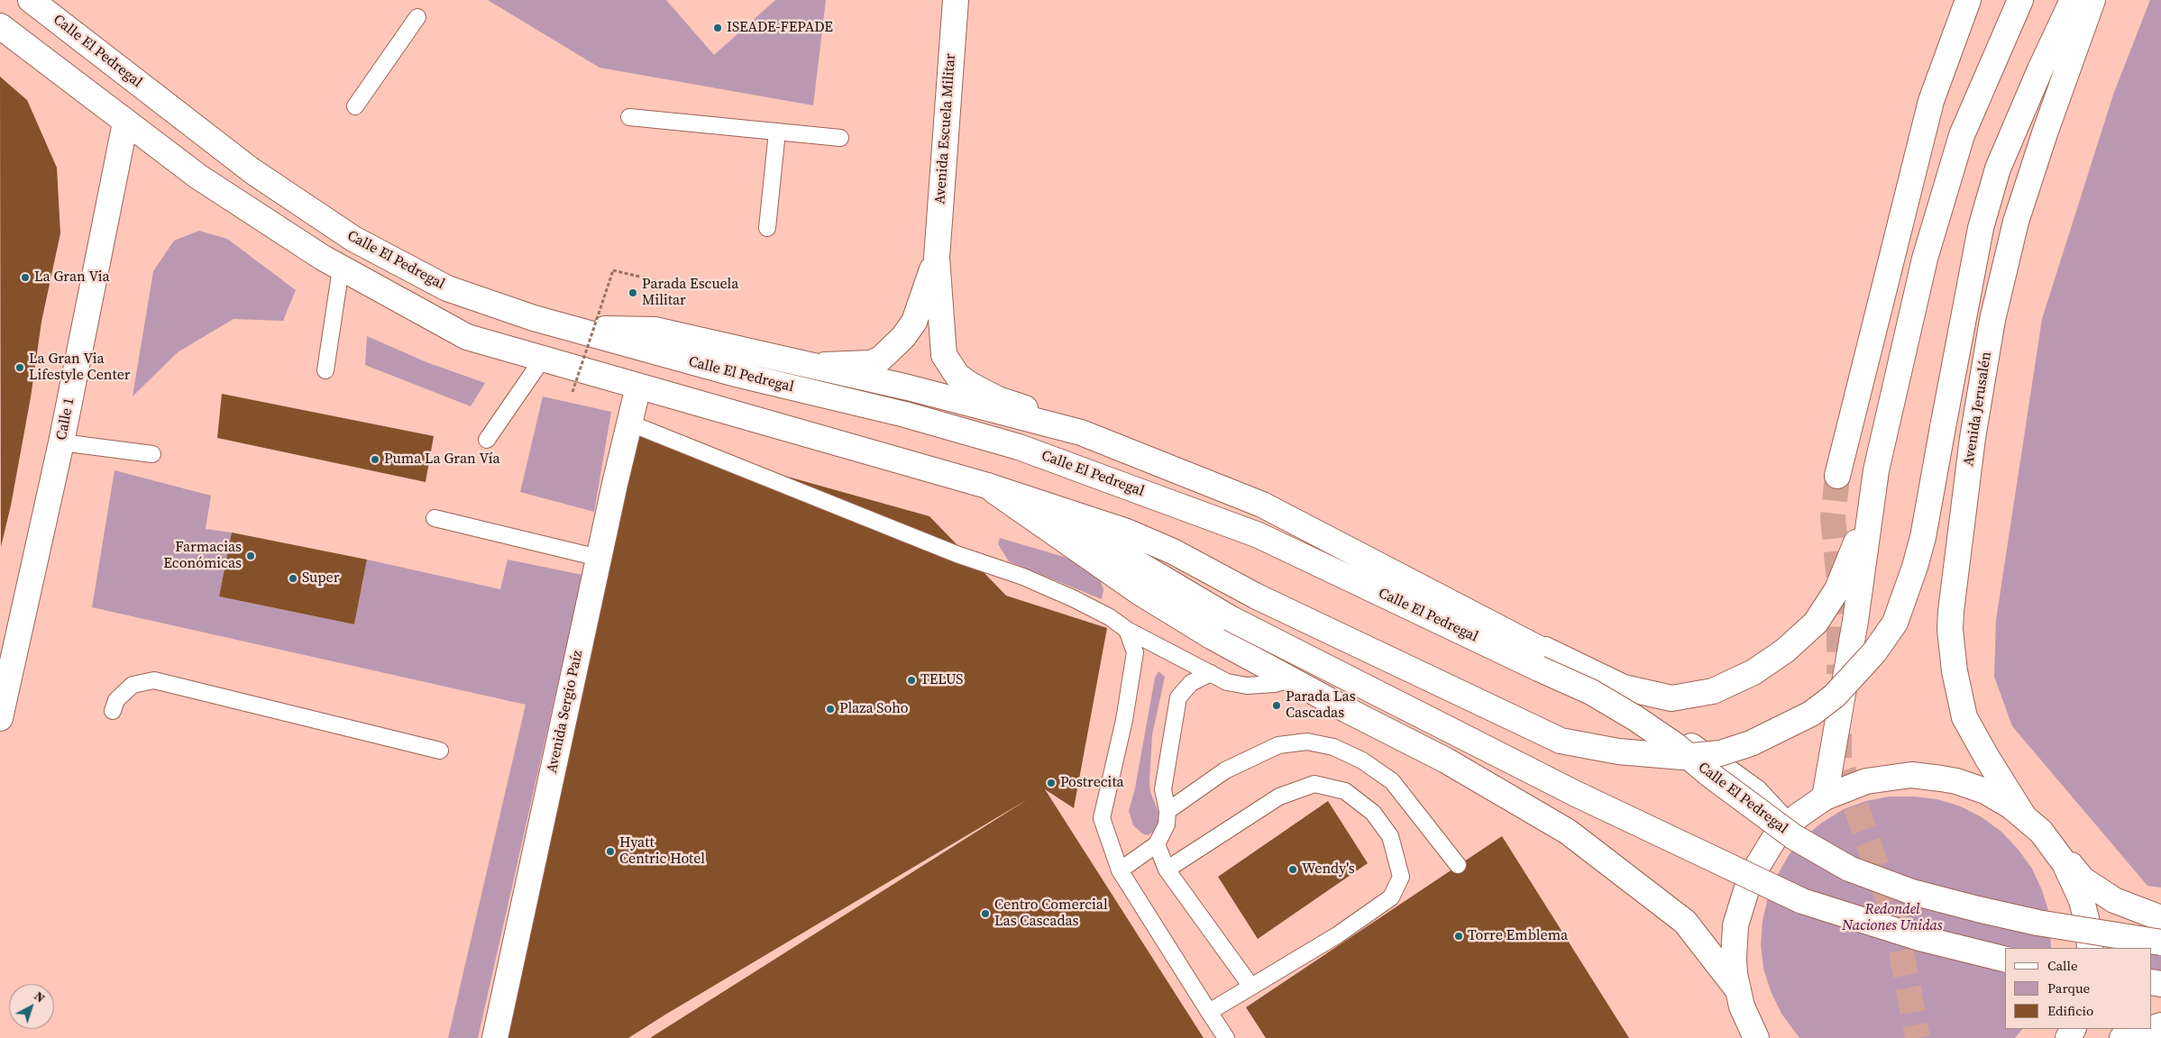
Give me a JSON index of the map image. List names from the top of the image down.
{
  "streets": {
    "main road": [
      "Calle El Pedregal",
      "Avenida Escuela Militar",
      "Avenida Jerusalén",
      "Calle 1",
      "Avenida Sergio Paíz"
    ]
  },
  "parks": ["Redondel Naciones Unidas"],
  "places": [
    "ISEADE-FEPADE",
    "La Gran Via",
    "Parada Escuela Militar",
    "La Gran Via Lifestyle Center",
    "Puma La Gran Vía",
    "Farmacias Económicas",
    "Super",
    "TELUS",
    "Parada Las Cascadas",
    "Plaza Soho",
    "Postrecita",
    "Hyatt Centric Hotel",
    "Wendy's",
    "Centro Comercial Las Cascadas",
    "Torre Emblema"
  ],
  "legend": ["Calle", "Parque", "Edificio"],
  "north": "top right"
}
